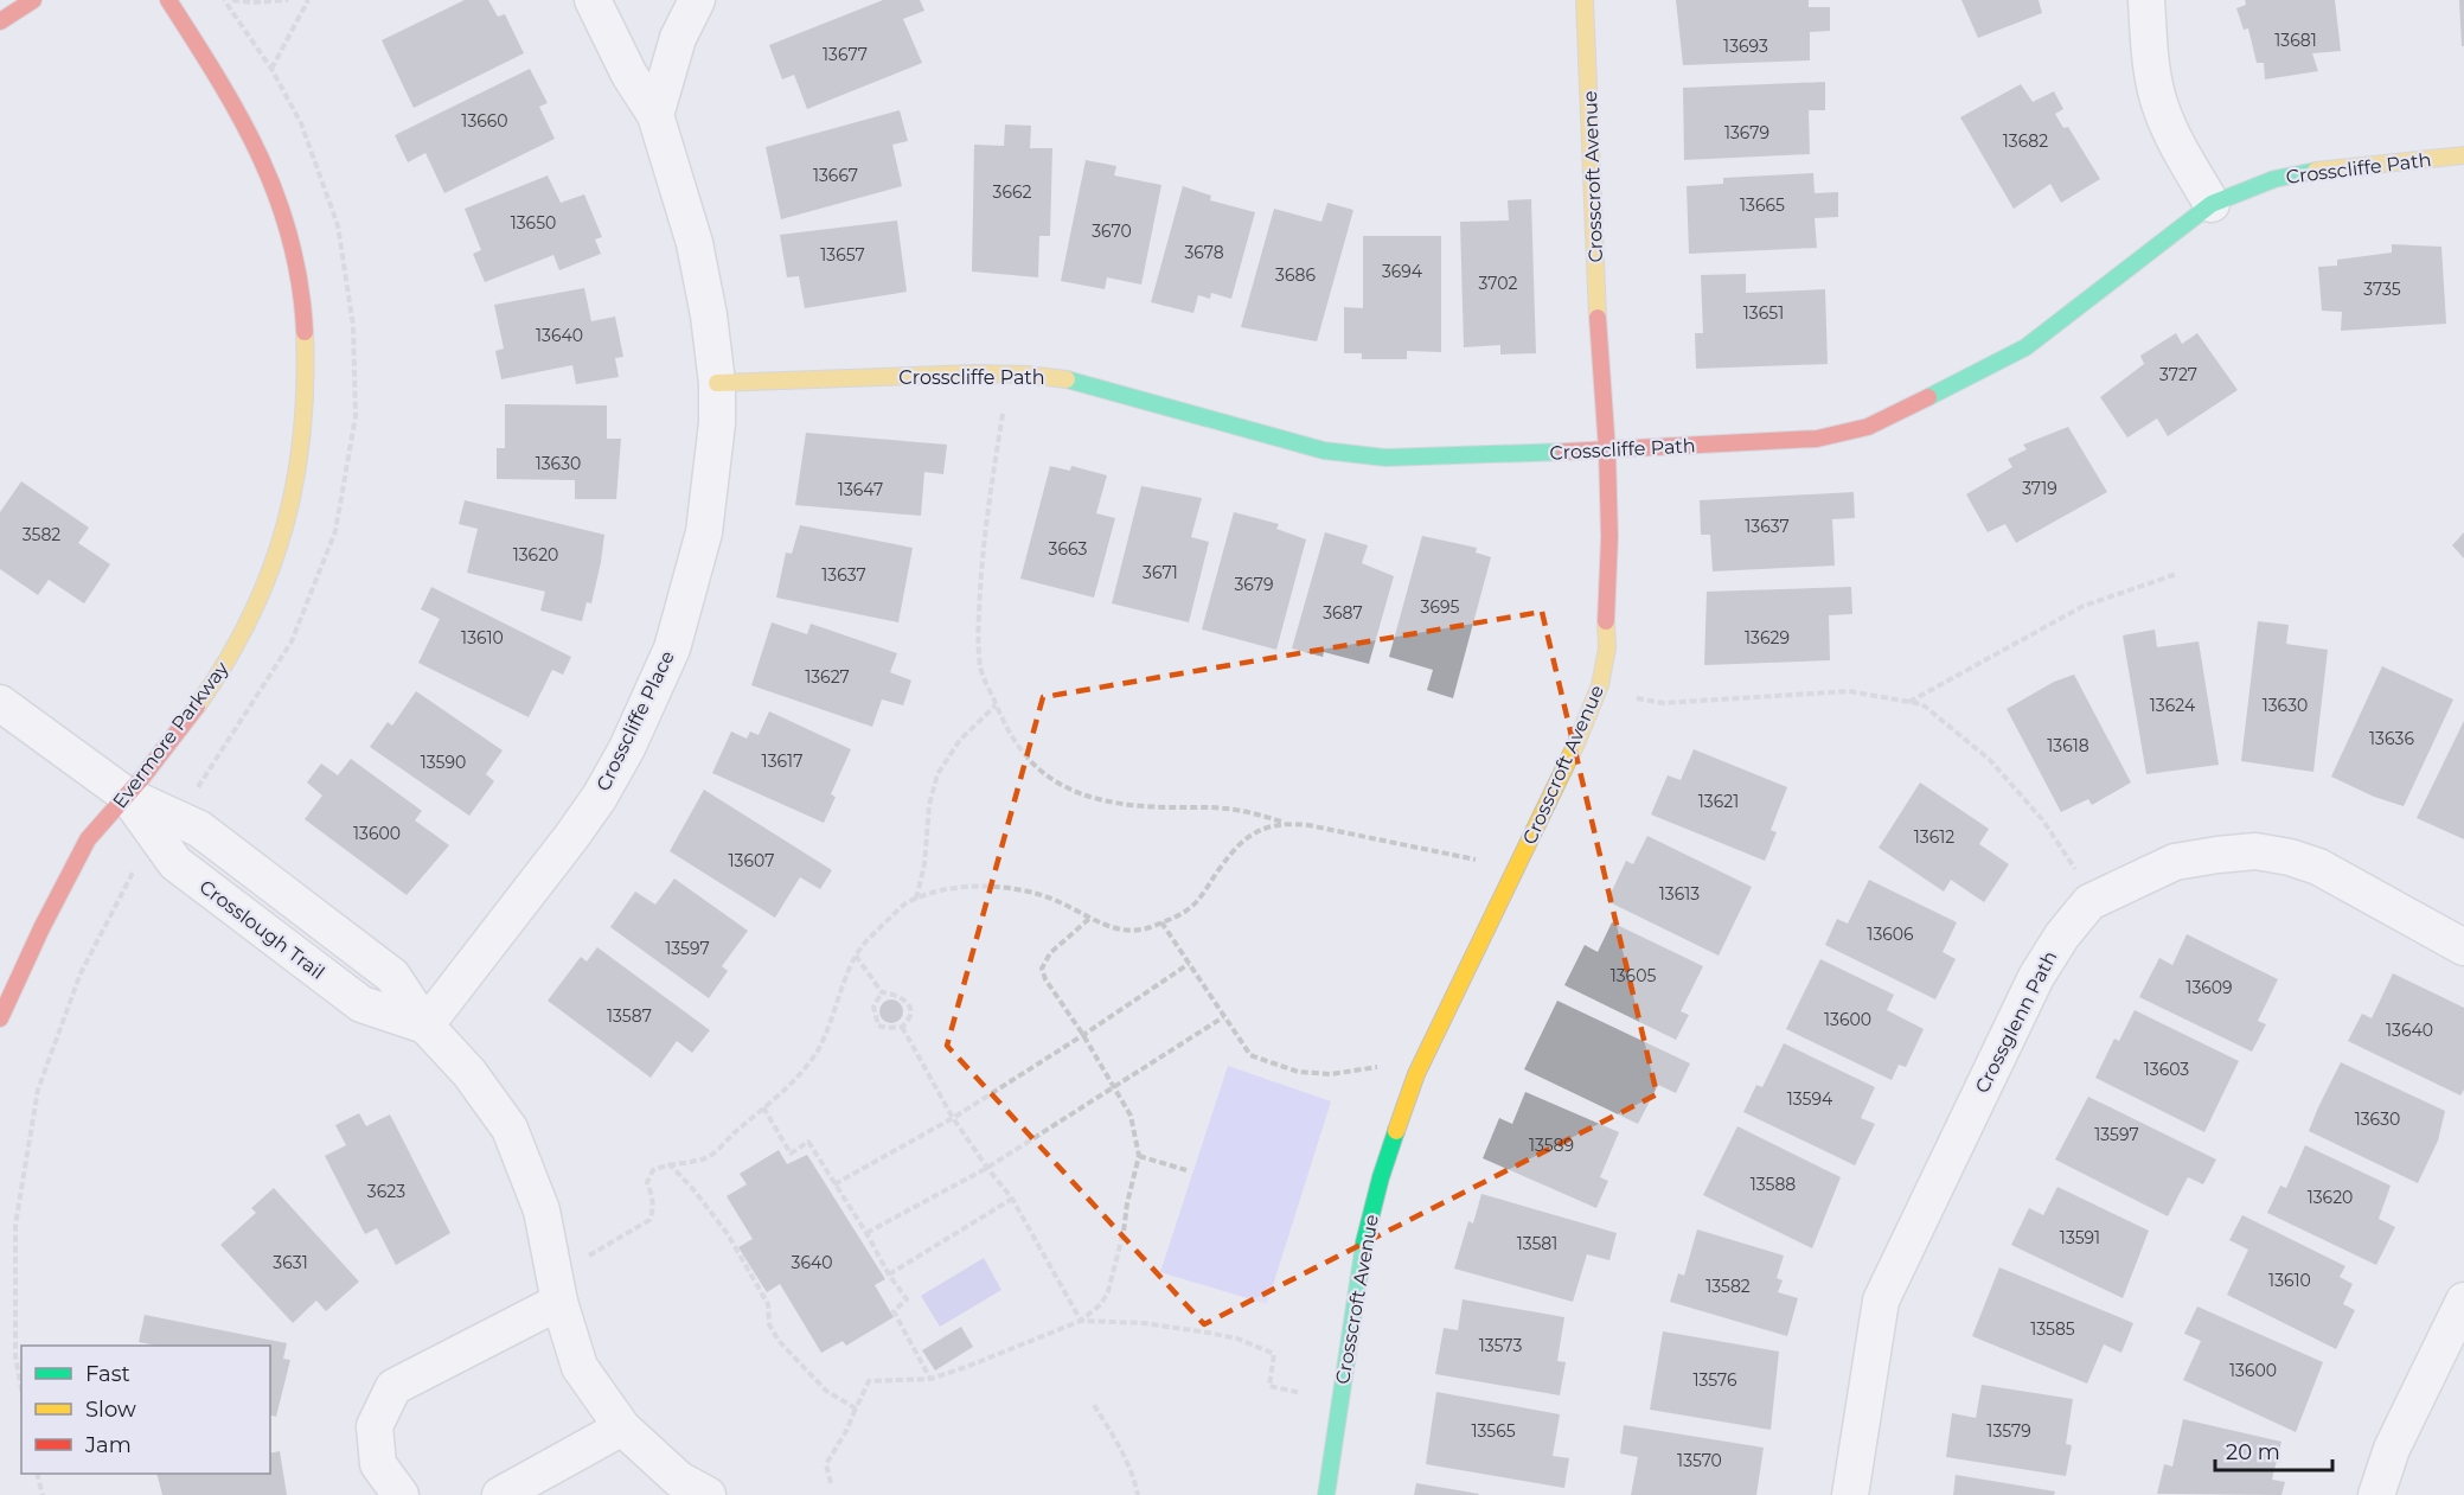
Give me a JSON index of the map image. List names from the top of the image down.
{
  "streets": {
    "street": [
      "Crosscliffe Path",
      "Crosscroft Avenue",
      "Crosscliffe Place",
      "Evermore Parkway",
      "Crosslough Trail",
      "Crossglenn Path"
    ]
  },
  "crossings": [
    ["Crosscliffe Path", "Crosscroft Avenue"],
    ["Crosscliffe Path", "Crosscliffe Place"],
    ["Crosscliffe Place", "Crosslough Trail"],
    ["Evermore Parkway", "Crosslough Trail"]
  ],
  "house_numbers": [
    "13681",
    "13693",
    "13677",
    "13660",
    "13679",
    "13682",
    "13667",
    "3662",
    "13665",
    "13650",
    "3670",
    "3678",
    "13657",
    "3694",
    "3686",
    "3702",
    "3735",
    "13651",
    "13640",
    "3727",
    "13630",
    "3719",
    "13647",
    "13637",
    "3582",
    "3663",
    "13620",
    "3671",
    "13637",
    "3679",
    "3695",
    "3687",
    "13610",
    "13629",
    "13627",
    "13624",
    "13630",
    "13636",
    "13618",
    "13617",
    "13590",
    "13621",
    "13600",
    "13612",
    "13607",
    "13613",
    "13606",
    "13597",
    "13605",
    "13609",
    "13587",
    "13600",
    "13640",
    "13603",
    "13594",
    "13630",
    "13597",
    "13589",
    "13588",
    "3623",
    "13620",
    "13591",
    "13581",
    "3631",
    "3640",
    "13610",
    "13582",
    "13585",
    "13573",
    "13600",
    "13576",
    "13565",
    "13579",
    "13570"
  ],
  "legend": ["Fast", "Slow", "Jam"],
  "scale_bar": "20 m"
}
